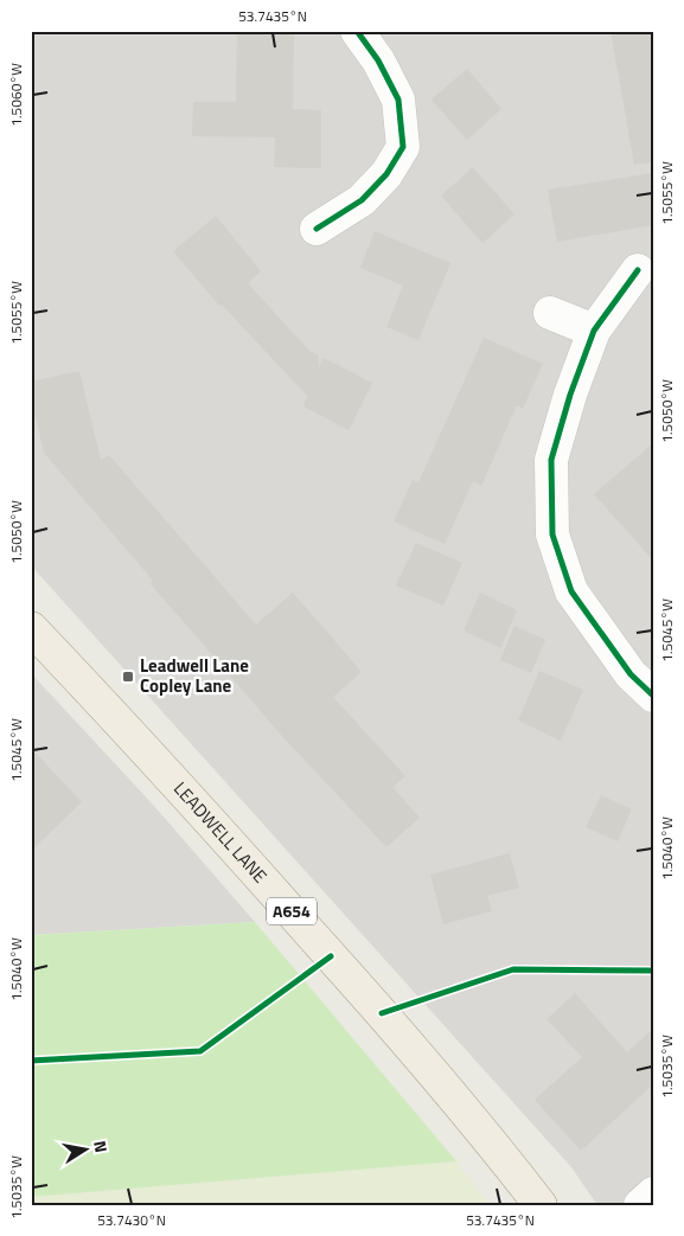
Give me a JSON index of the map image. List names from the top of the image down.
{
  "streets": {
    "main road": ["LEADWELL LANE", "A654"]
  },
  "places": {
    "transit": ["Leadwell Lane Copley Lane"]
  },
  "north": "right",
  "coordinates": [
    "53.7435°N",
    "1.5060°W",
    "1.5055°W",
    "1.5050°W",
    "1.5045°W",
    "1.5040°W",
    "1.5035°W",
    "53.7430°N"
  ]
}
